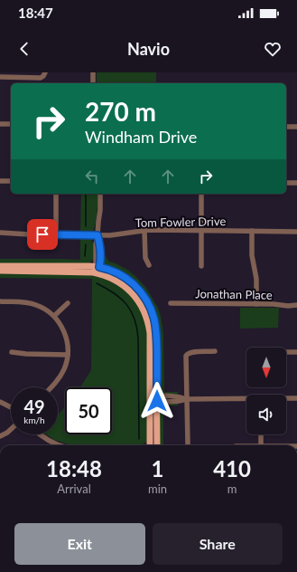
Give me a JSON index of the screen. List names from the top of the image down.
{
  "streets": {
    "street": ["Tom Fowler Drive", "Jonathan Place"]
  },
  "north": "bottom",
  "page": {
    "status": "18:47",
    "header": "Navio",
    "turn": ["270 m", "Windham Drive"],
    "speed": "49 km/h",
    "limit": "50",
    "eta": [
      "18:48",
      "Arrival",
      "1",
      "min",
      "410",
      "m"
    ],
    "buttons": ["Exit", "Share"]
  }
}
